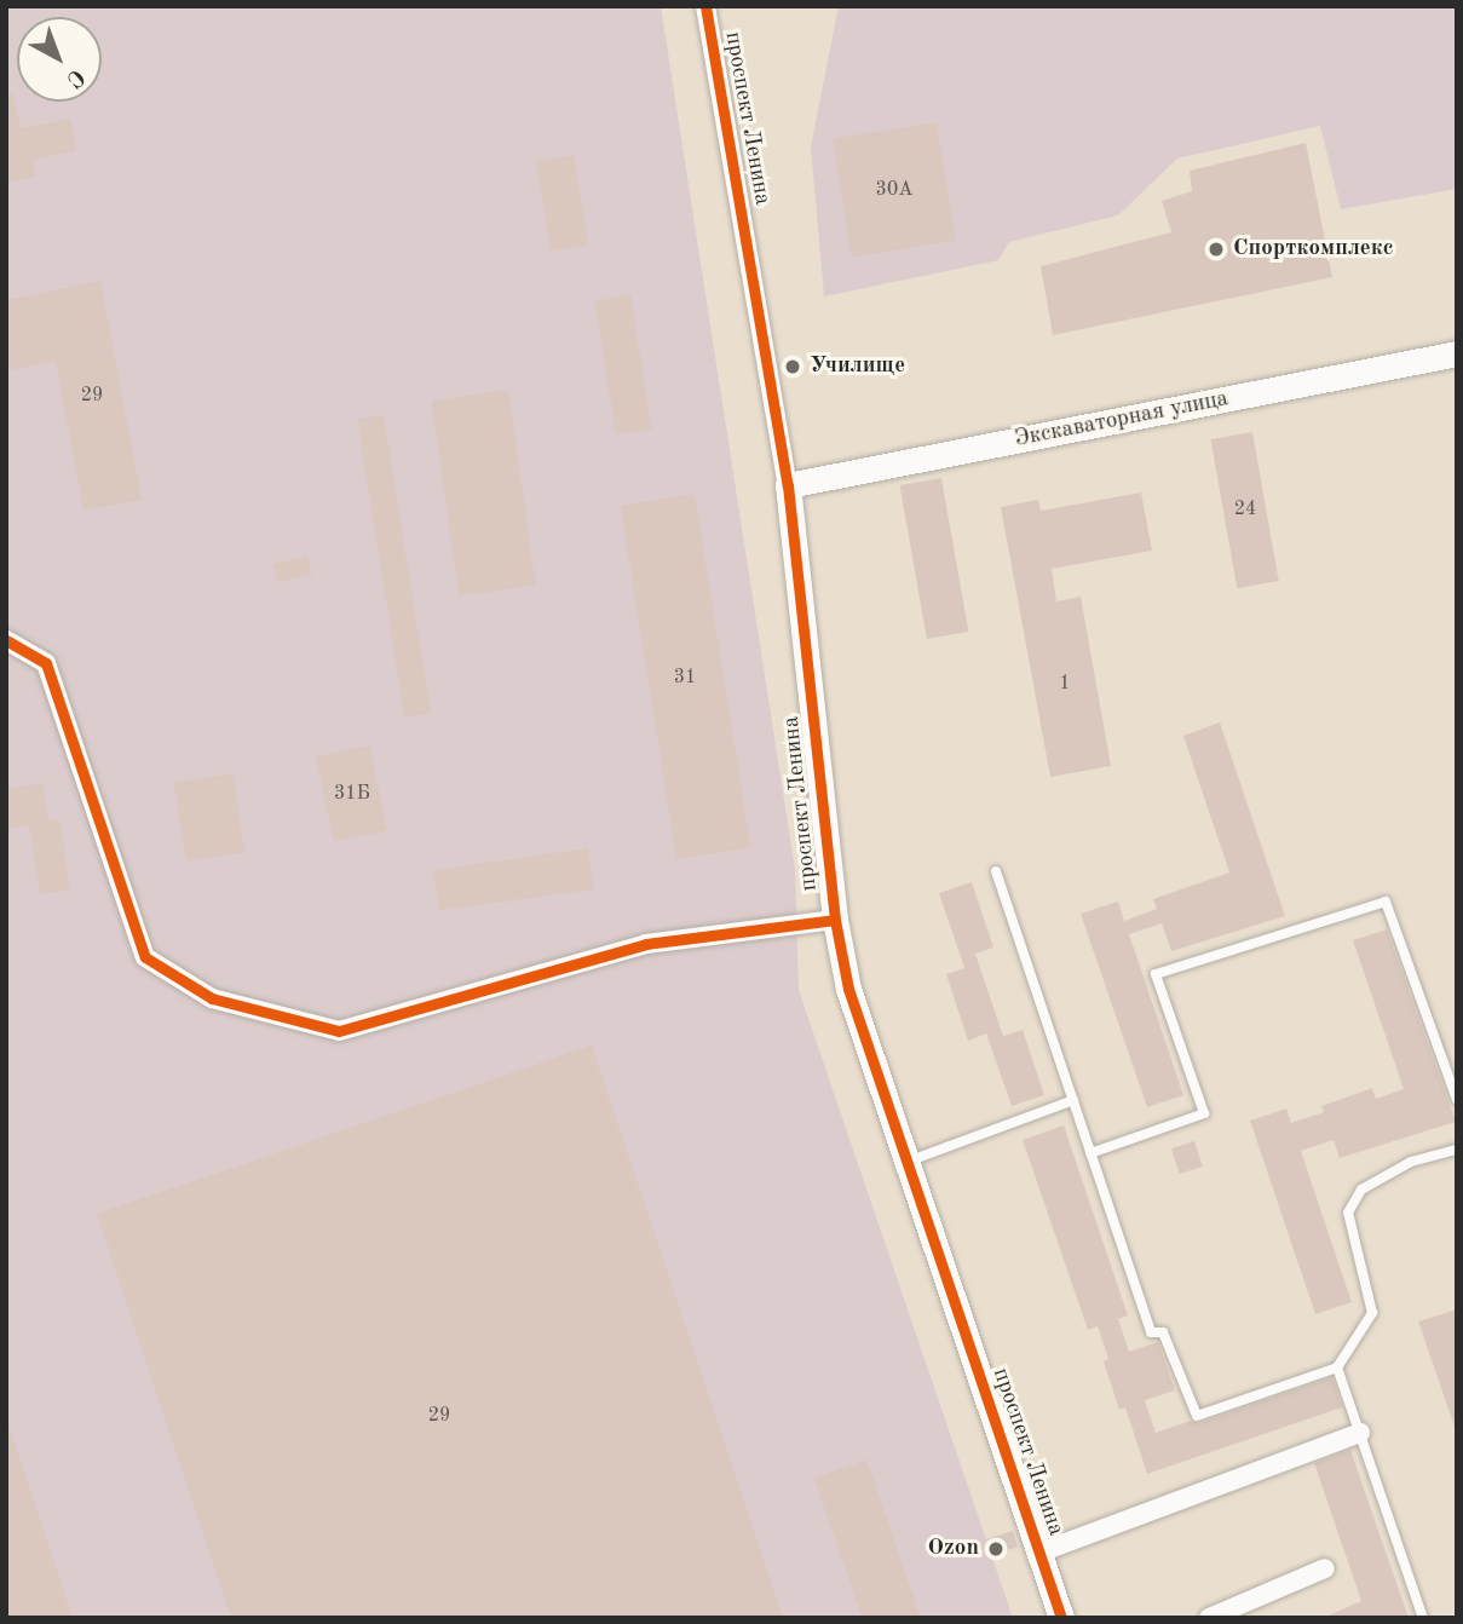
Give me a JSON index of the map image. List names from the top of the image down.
{
  "streets": {
    "street": ["проспект Ленина", "Экскаваторная улица"]
  },
  "crossings": [
    ["проспект Ленина", "Экскаваторная улица"]
  ],
  "places": ["Спорткомплекс", "Училище", "Ozon"],
  "house_numbers": [
    "30А",
    "29",
    "24",
    "31",
    "1",
    "31Б",
    "29"
  ],
  "north": "bottom right"
}
